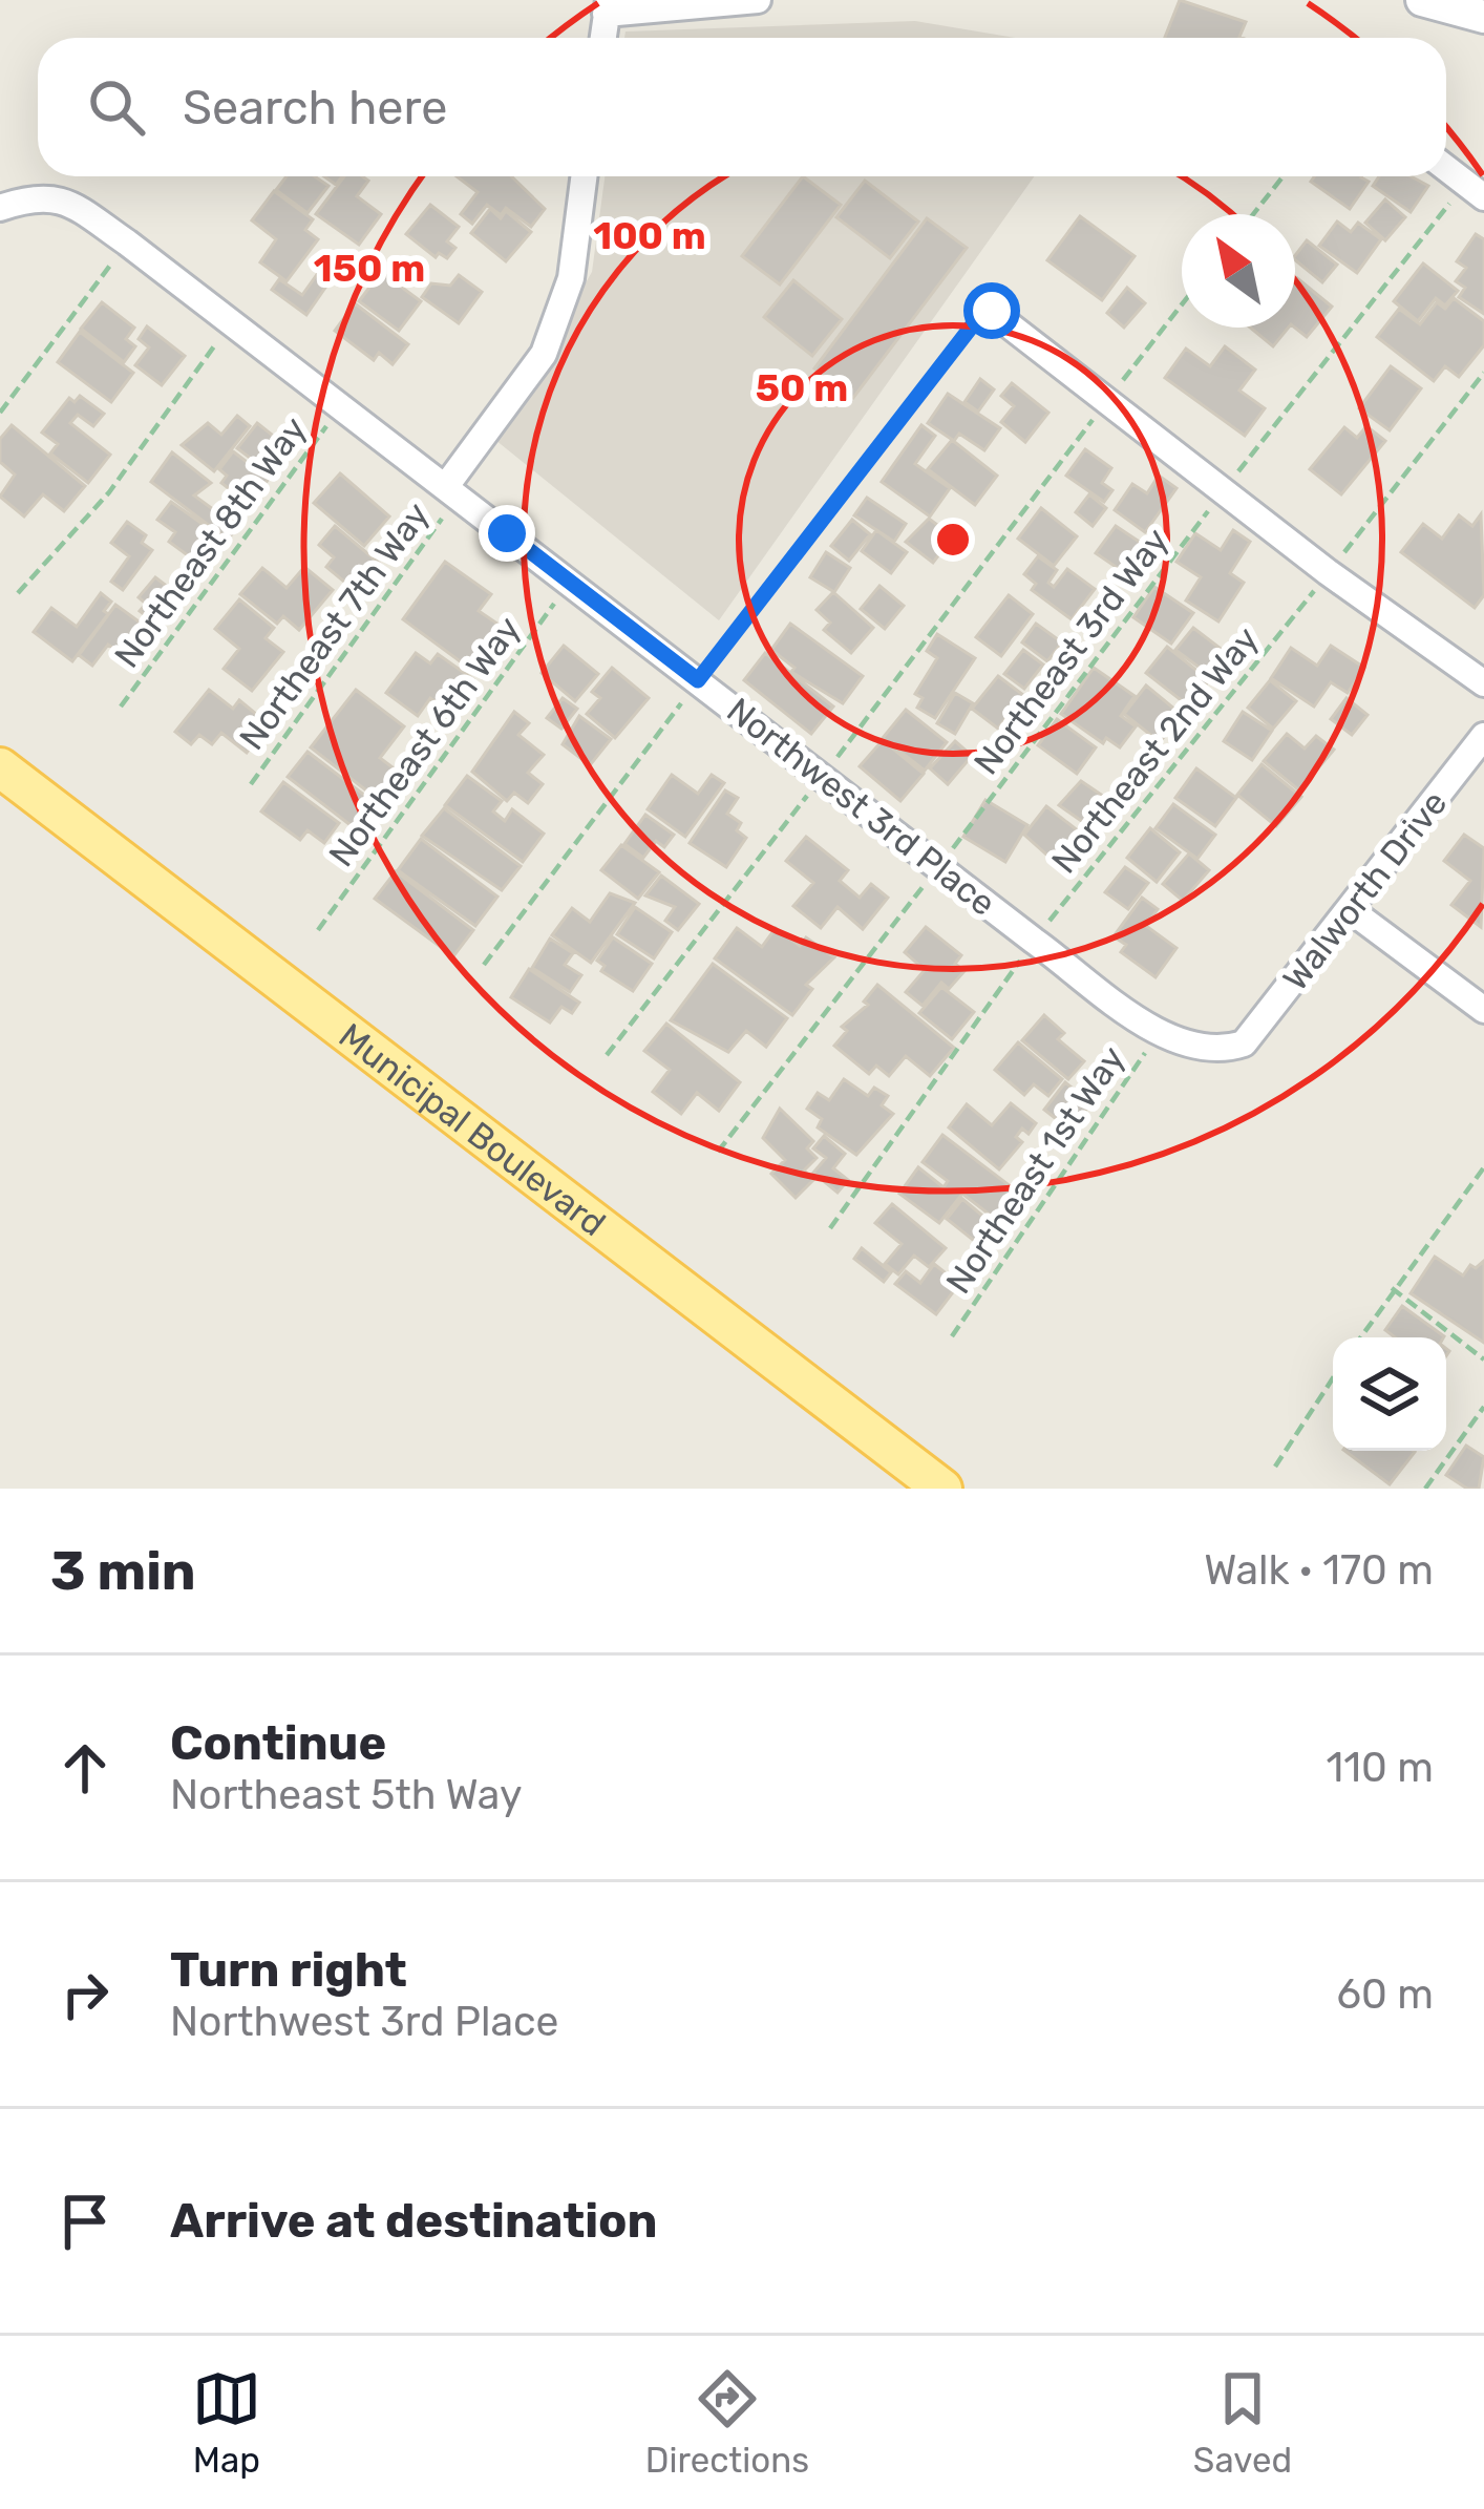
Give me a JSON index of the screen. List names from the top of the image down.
{
  "streets": {
    "main road": ["Municipal Boulevard"],
    "street": ["Northwest 3rd Place", "Walworth Drive"],
    "path": [
      "Northeast 8th Way",
      "Northeast 7th Way",
      "Northeast 3rd Way",
      "Northeast 6th Way",
      "Northeast 2nd Way",
      "Northeast 1st Way"
    ]
  },
  "crossings": [
    ["Northeast 8th Way", "Northwest 3rd Place"],
    ["Northeast 7th Way", "Northwest 3rd Place"],
    ["Northeast 3rd Way", "Northwest 3rd Place"],
    ["Northeast 6th Way", "Northwest 3rd Place"],
    ["Northeast 2nd Way", "Northwest 3rd Place"],
    ["Northwest 3rd Place", "Walworth Drive"],
    ["Northwest 3rd Place", "Northeast 1st Way"]
  ],
  "north": "top left",
  "page": {
    "search": "Search here",
    "heading": ["3 min", "Walk · 170 m"],
    "list": [
      ["Continue", "Northeast 5th Way", "110 m"],
      ["Turn right", "Northwest 3rd Place", "60 m"],
      "Arrive at destination"
    ],
    "nav": ["Map", "Directions", "Saved"]
  },
  "rings": ["100 m", "150 m", "50 m"]
}
